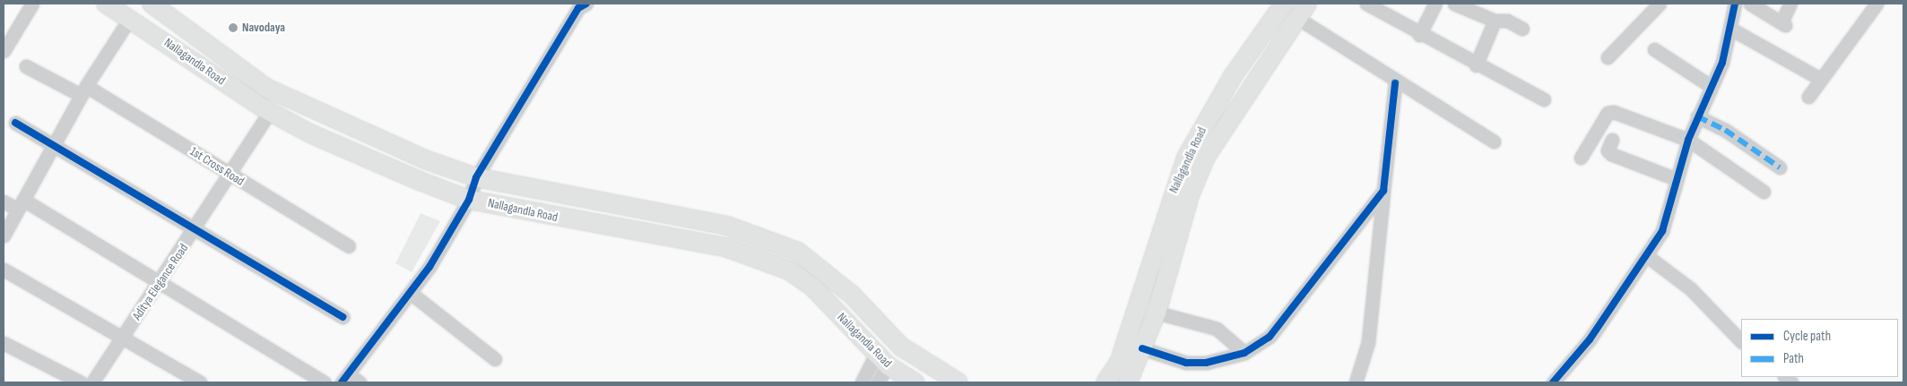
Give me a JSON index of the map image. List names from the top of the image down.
{
  "streets": {
    "main road": ["Nallagandla Road"],
    "street": ["1st Cross Road", "Aditya Elegance Road"]
  },
  "crossings": [
    ["Nallagandla Road", "Aditya Elegance Road"],
    ["1st Cross Road", "Aditya Elegance Road"]
  ],
  "places": ["Navodaya"],
  "legend": ["Cycle path", "Path"]
}
